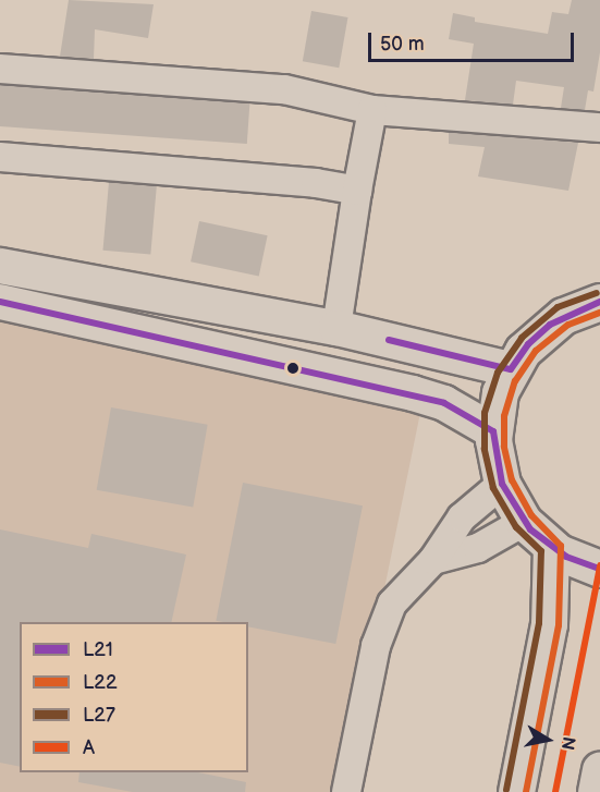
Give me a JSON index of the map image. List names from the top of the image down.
{
  "lines": [
    "transit line L27",
    "transit line L21",
    "transit line L22",
    "transit line A"
  ],
  "legend": [
    "L21",
    "L22",
    "L27",
    "A"
  ],
  "scale_bar": "50 m",
  "north": "right"
}
